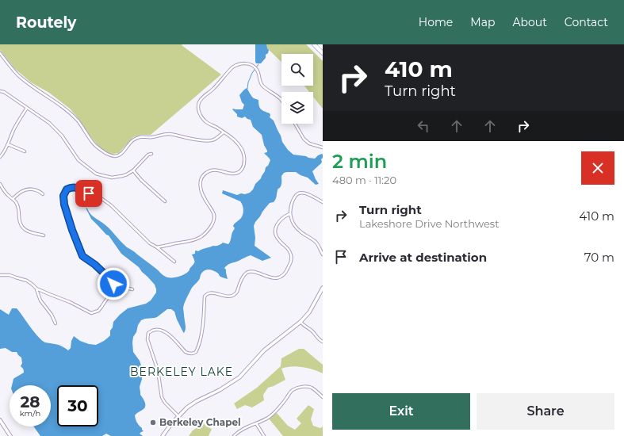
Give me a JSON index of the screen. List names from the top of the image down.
{
  "districts": ["BERKELEY LAKE"],
  "places": ["Berkeley Chapel"],
  "page": {
    "header": "Routely",
    "nav": [
      "Home",
      "Map",
      "About",
      "Contact"
    ],
    "turn": ["410 m", "Turn right"],
    "heading": ["2 min", "480 m · 11:20"],
    "list": [
      {
        "name": "Turn right",
        "note": "Lakeshore Drive Northwest",
        "value": "410 m"
      },
      {
        "name": "Arrive at destination",
        "value": "70 m"
      }
    ],
    "speed": "28 km/h",
    "limit": "30",
    "buttons": ["Exit", "Share"]
  }
}
